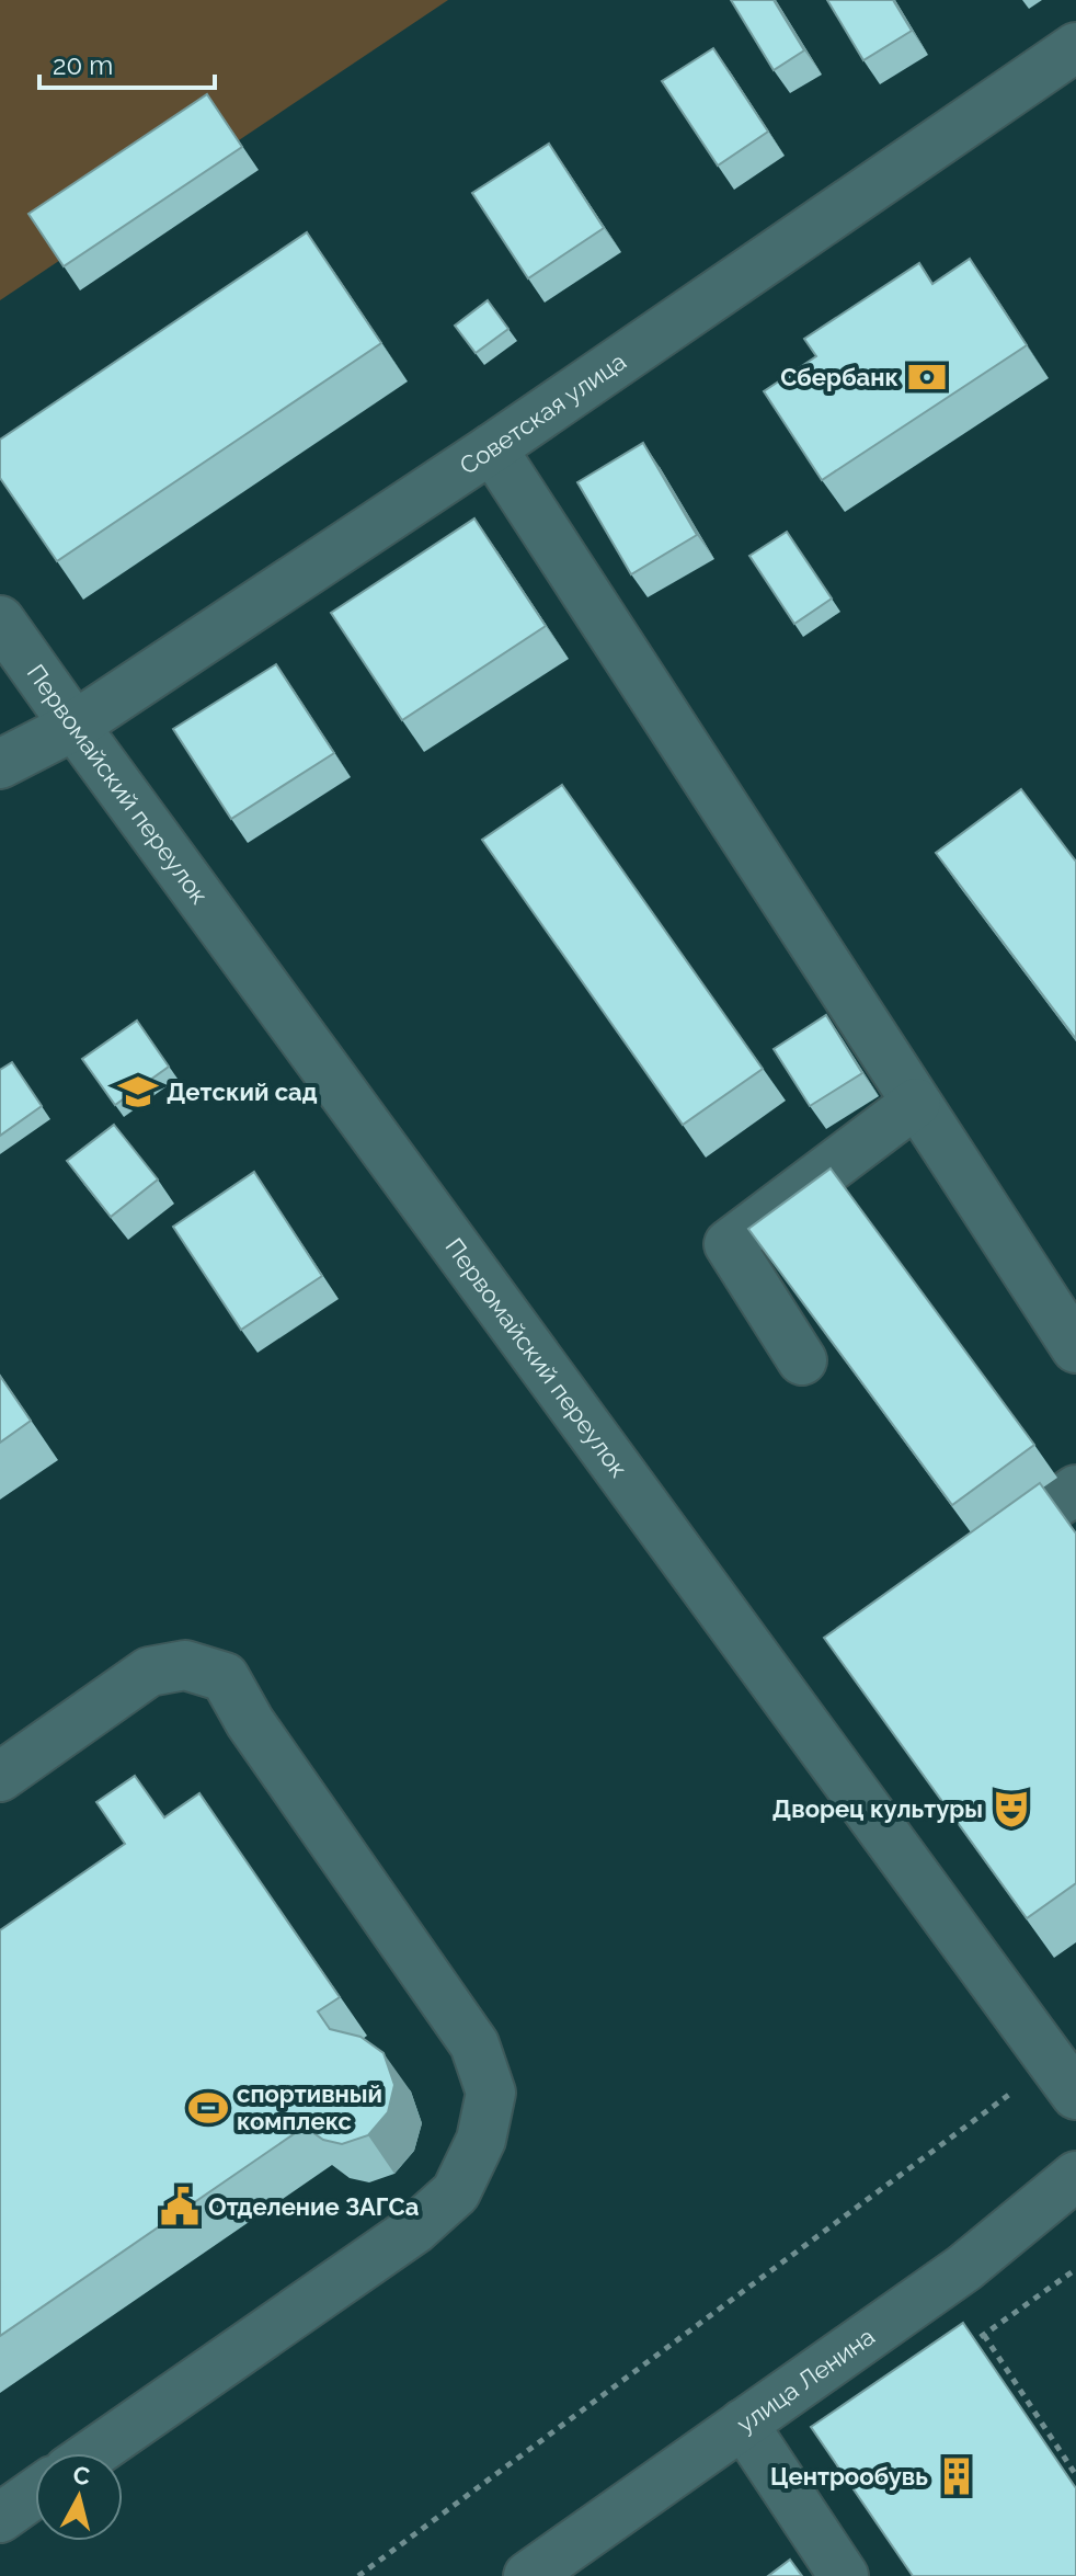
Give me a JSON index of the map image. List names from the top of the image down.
{
  "streets": {
    "street": ["Советская улица", "Первомайский переулок", "улица Ленина"]
  },
  "crossings": [
    ["Советская улица", "Первомайский переулок"]
  ],
  "places": {
    "bank": ["Сбербанк"],
    "school or university": ["Детский сад"],
    "theatre": ["Дворец культуры"],
    "sports": ["спортивный комплекс"],
    "public building": ["Отделение ЗАГСа"],
    "building": ["Центрообувь"]
  },
  "scale_bar": "20 m",
  "north": "top"
}
